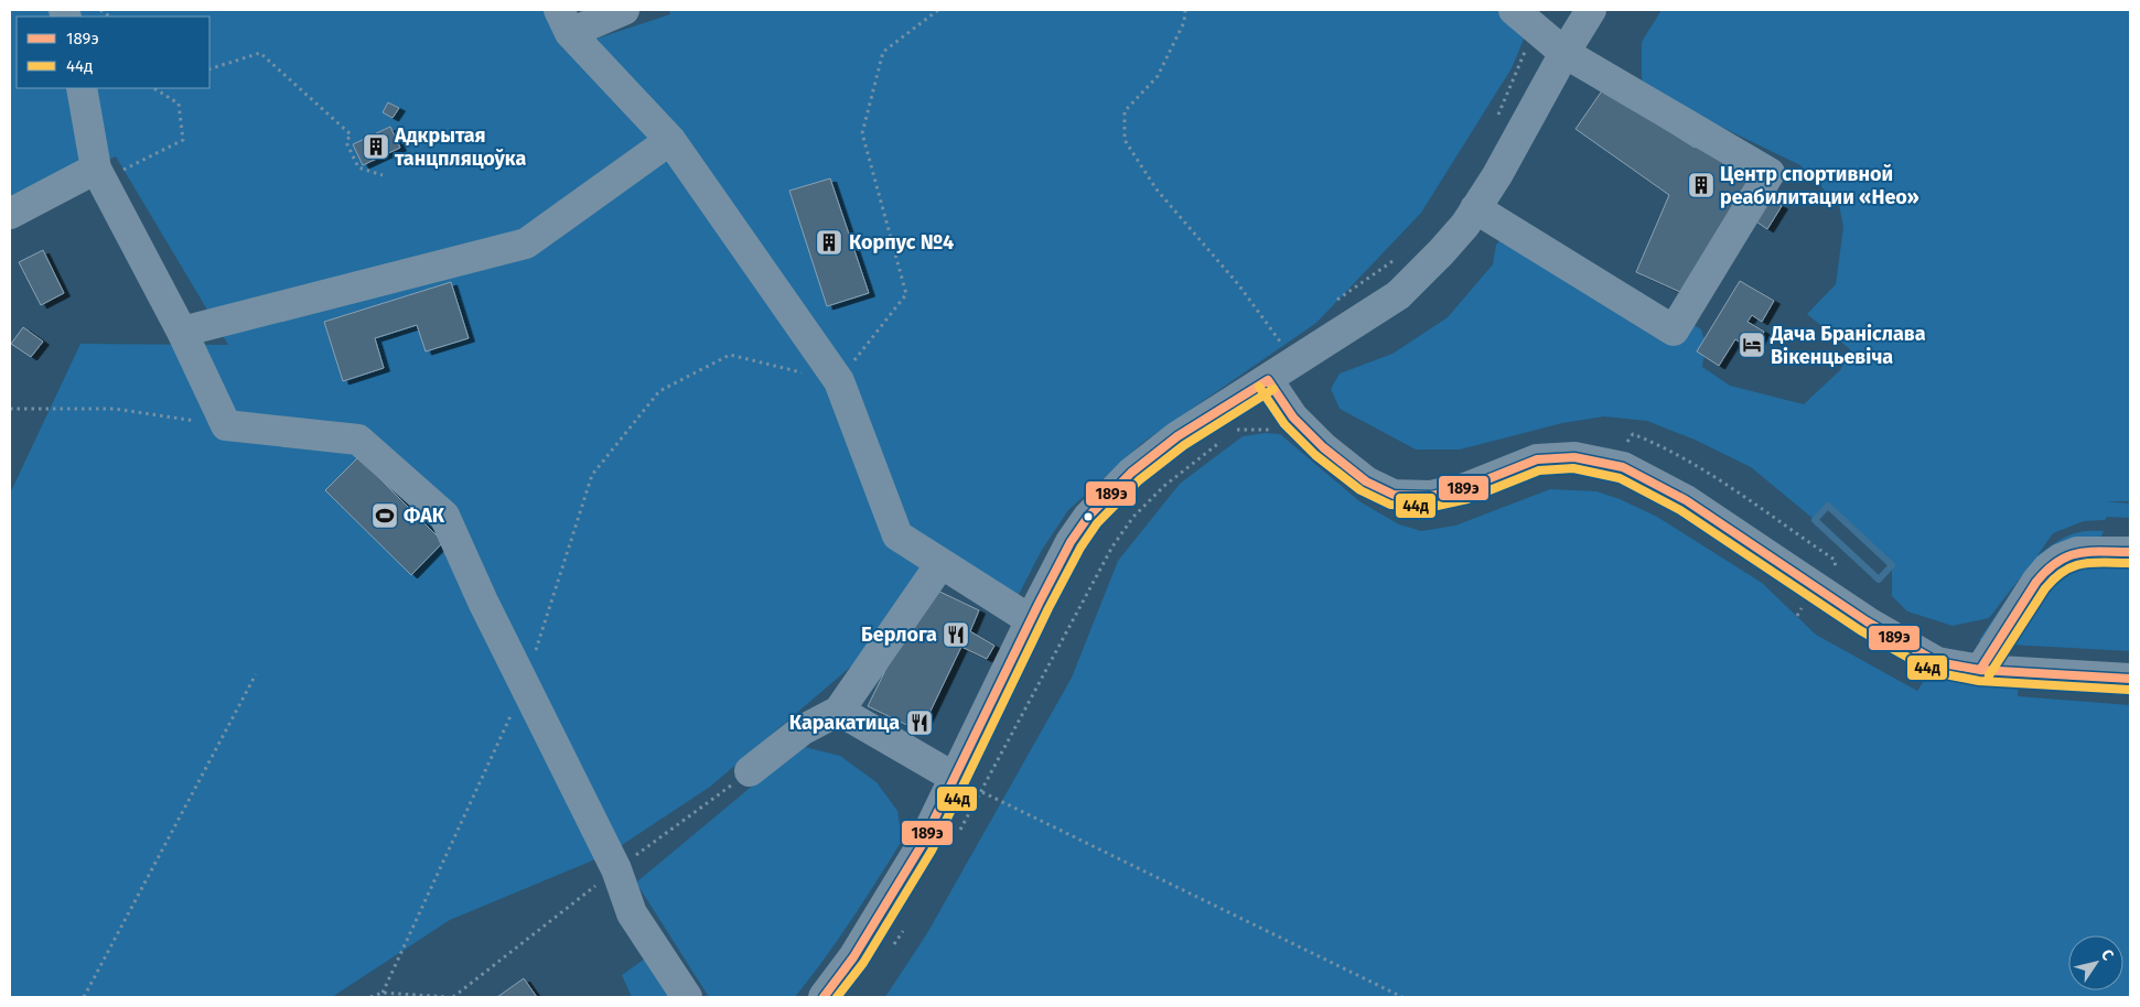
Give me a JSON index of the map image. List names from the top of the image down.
{
  "places": {
    "building": ["Адкрытая танцпляцоўка", "Центр спортивной реабилитации «Нео»", "Корпус №4"],
    "hotel": ["Дача Браніслава Вікенцьевіча"],
    "sports": ["ФАК"],
    "restaurant": ["Берлога", "Каракатица"]
  },
  "lines": ["transit line 189э", "transit line 44д"],
  "legend": ["189э", "44д"],
  "north": "top right"
}
